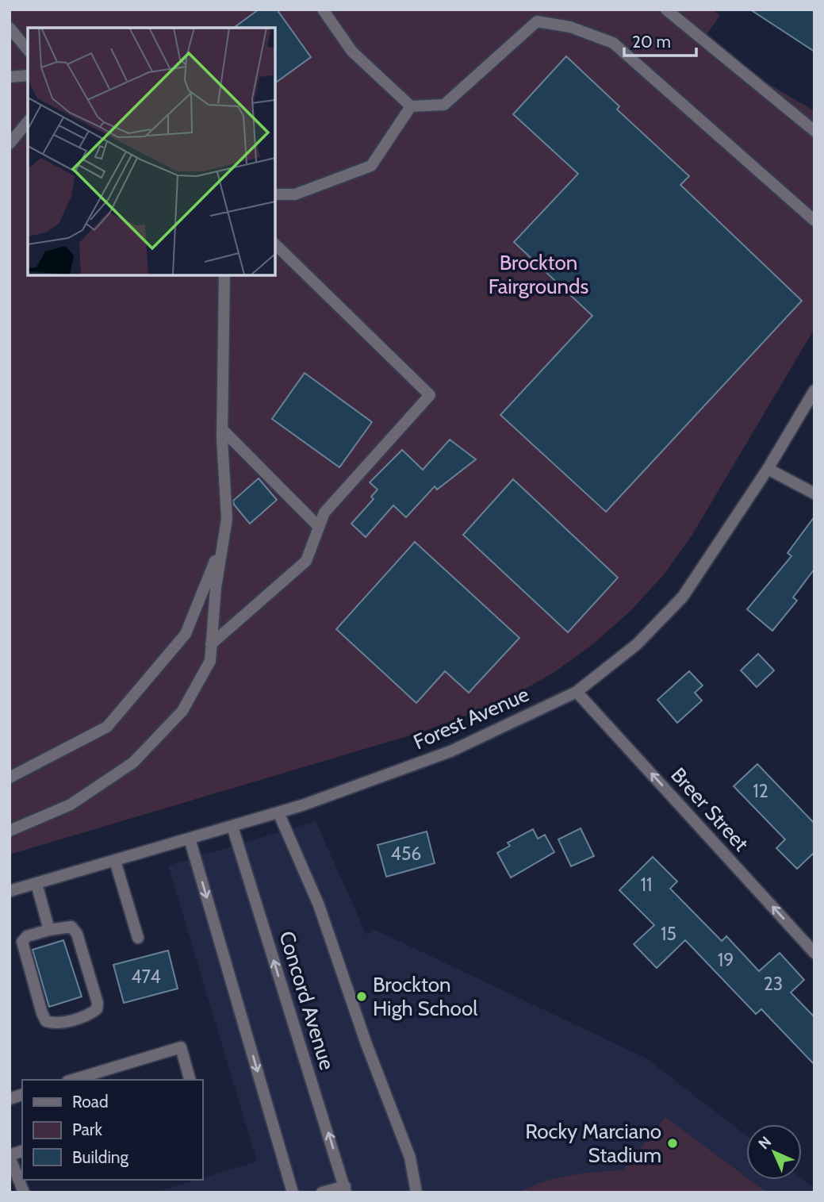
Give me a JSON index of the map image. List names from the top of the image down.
{
  "streets": {
    "street": ["Forest Avenue", "Breer Street", "Concord Avenue"]
  },
  "crossings": [
    ["Forest Avenue", "Breer Street"],
    ["Forest Avenue", "Concord Avenue"]
  ],
  "one_way": ["Breer Street"],
  "parks": ["Brockton Fairgrounds"],
  "places": ["Brockton High School", "Rocky Marciano Stadium"],
  "house_numbers": [
    "12",
    "456",
    "11",
    "15",
    "19",
    "474",
    "23"
  ],
  "legend": ["Road", "Park", "Building"],
  "scale_bar": "20 m",
  "north": "top left"
}
